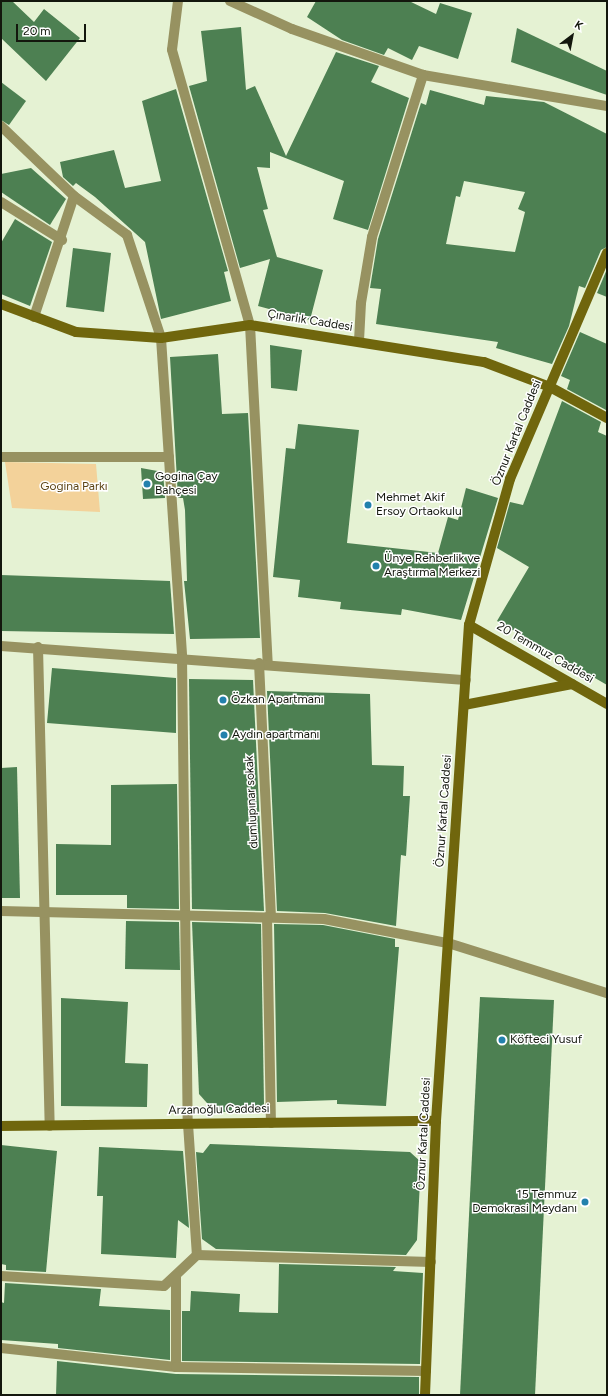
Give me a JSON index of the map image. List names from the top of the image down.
{
  "streets": {
    "street": [
      "Çınarlık Caddesi",
      "Öznur Kartal Caddesi",
      "20 Temmuz Caddesi",
      "dumlupınar sokak",
      "Arzanoğlu Caddesi"
    ]
  },
  "crossings": [
    ["Çınarlık Caddesi", "Öznur Kartal Caddesi"],
    ["Çınarlık Caddesi", "dumlupınar sokak"],
    ["Öznur Kartal Caddesi", "20 Temmuz Caddesi"],
    ["Öznur Kartal Caddesi", "Arzanoğlu Caddesi"],
    ["dumlupınar sokak", "Arzanoğlu Caddesi"]
  ],
  "parks": ["Gogina Parkı"],
  "places": [
    "Gogina Çay Bahçesi",
    "Mehmet Akif Ersoy Ortaokulu",
    "Ünye Rehberlik ve Araştırma Merkezi",
    "Özkan Apartmanı",
    "Aydın apartmanı",
    "Köfteci Yusuf",
    "15 Temmuz Demokrasi Meydanı"
  ],
  "scale_bar": "20 m",
  "north": "top right"
}
